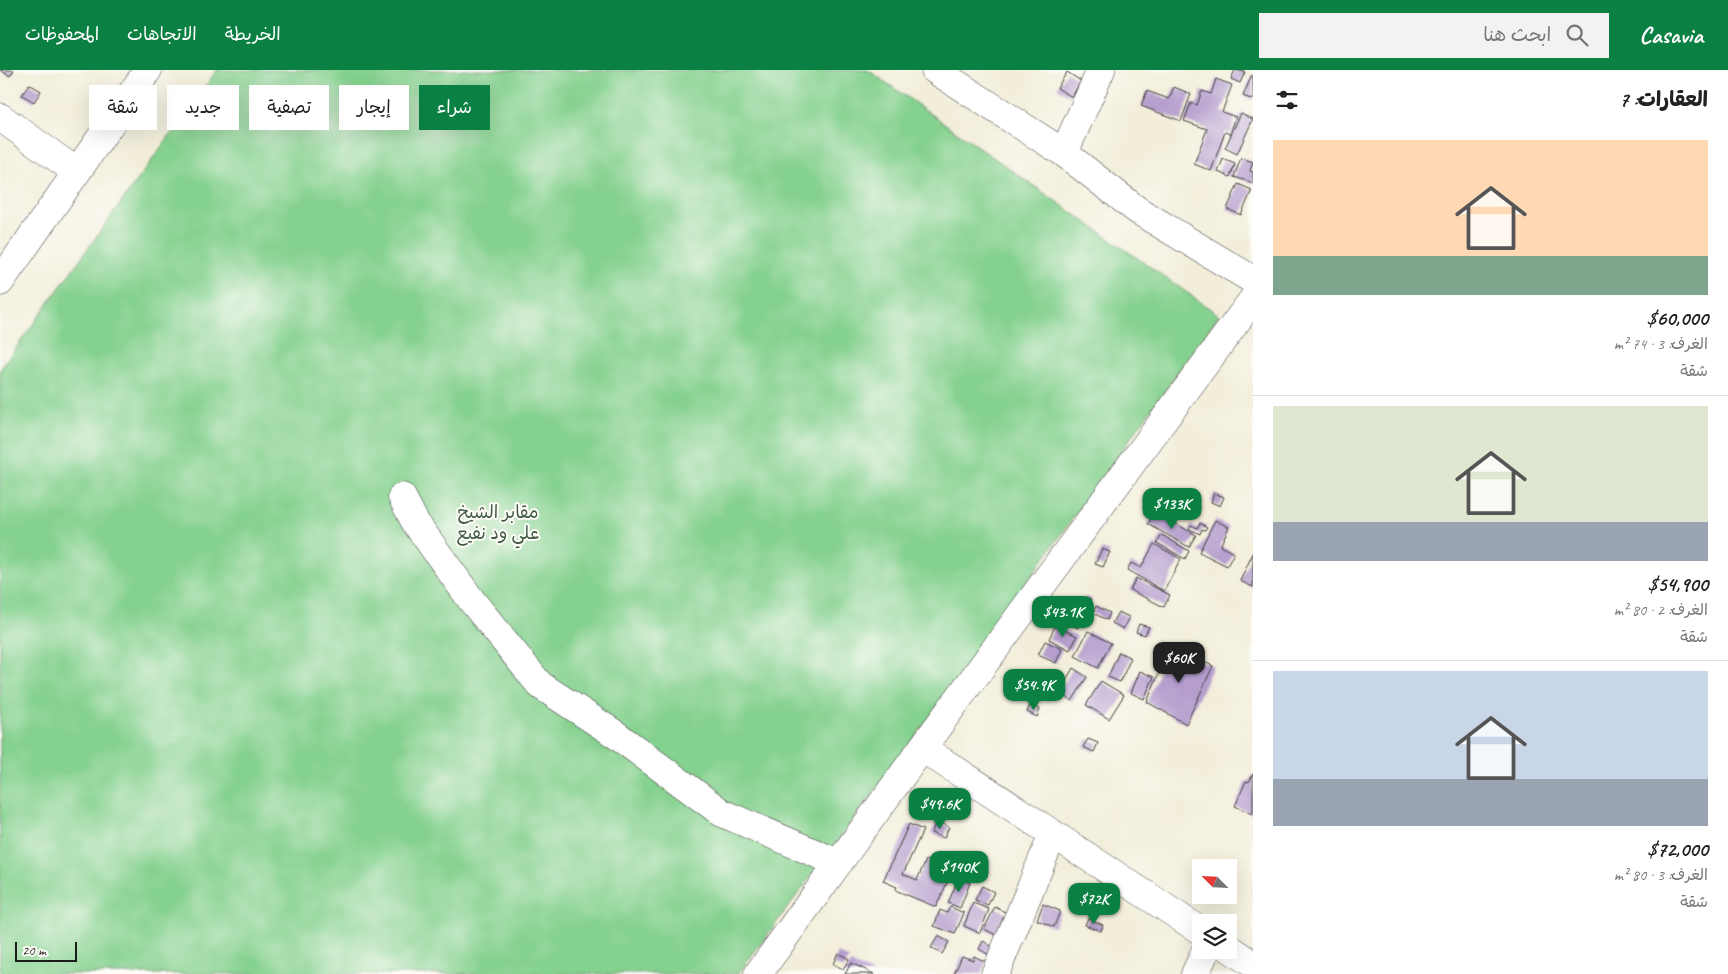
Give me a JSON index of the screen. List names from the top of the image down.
{
  "parks": ["مقابر الشيخ علي ود نفيع"],
  "scale_bar": "20 m",
  "north": "top left",
  "page": {
    "header": "Casavia",
    "search": "ابحث هنا",
    "nav": ["الخريطة", "الاتجاهات", "المحفوظات"],
    "heading": "العقارات: 7",
    "chip": [
      "شراء",
      "إيجار",
      "تصفية",
      "جديد",
      "شقة"
    ],
    "list": [
      {
        "name": "$60,000",
        "note": "الغرف: 3 · 74 m² · شقة"
      },
      {
        "name": "$54,900",
        "note": "الغرف: 2 · 80 m² · شقة"
      },
      {
        "name": "$72,000",
        "note": "الغرف: 3 · 80 m² · شقة"
      }
    ],
    "price": [
      "$133K",
      "$43.1K",
      "$60K",
      "$54.9K",
      "$49.6K",
      "$140K",
      "$72K"
    ],
    "scale": "20 m"
  }
}
